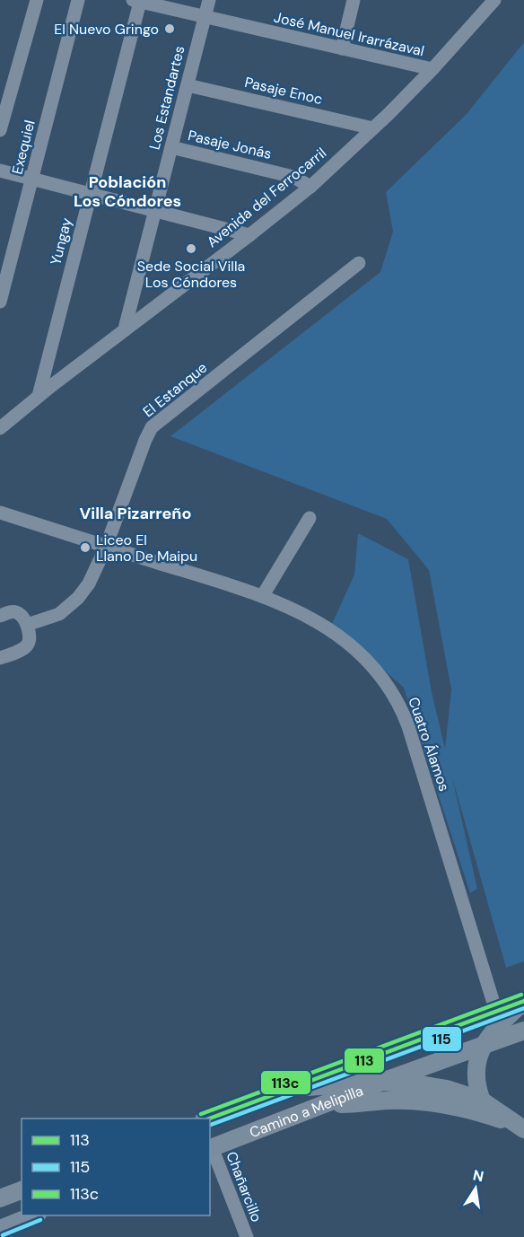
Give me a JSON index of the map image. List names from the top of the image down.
{
  "streets": {
    "main road": ["Camino a Melipilla"],
    "street": [
      "José Manuel Irarrázaval",
      "Pasaje Enoc",
      "Los Estandartes",
      "Pasaje Jonás",
      "Exequiel",
      "Avenida del Ferrocarril",
      "Yungay",
      "El Estanque",
      "Cuatro Álamos",
      "Chañarcillo"
    ]
  },
  "crossings": [
    ["José Manuel Irarrázaval", "Los Estandartes"],
    ["José Manuel Irarrázaval", "Avenida del Ferrocarril"],
    ["José Manuel Irarrázaval", "Yungay"],
    ["Pasaje Enoc", "Los Estandartes"],
    ["Pasaje Enoc", "Avenida del Ferrocarril"],
    ["Los Estandartes", "Pasaje Jonás"],
    ["Los Estandartes", "Avenida del Ferrocarril"],
    ["Pasaje Jonás", "Avenida del Ferrocarril"],
    ["Avenida del Ferrocarril", "Yungay"],
    ["El Estanque", "Cuatro Álamos"],
    ["Cuatro Álamos", "Camino a Melipilla"],
    ["Camino a Melipilla", "Chañarcillo"]
  ],
  "districts": ["Población Los Cóndores", "Villa Pizarreño"],
  "places": ["El Nuevo Gringo", "Sede Social Villa Los Cóndores", "Liceo El Llano De Maipu"],
  "lines": ["transit line 113c", "transit line 113", "transit line 115"],
  "legend": ["113", "115", "113c"],
  "north": "top"
}
